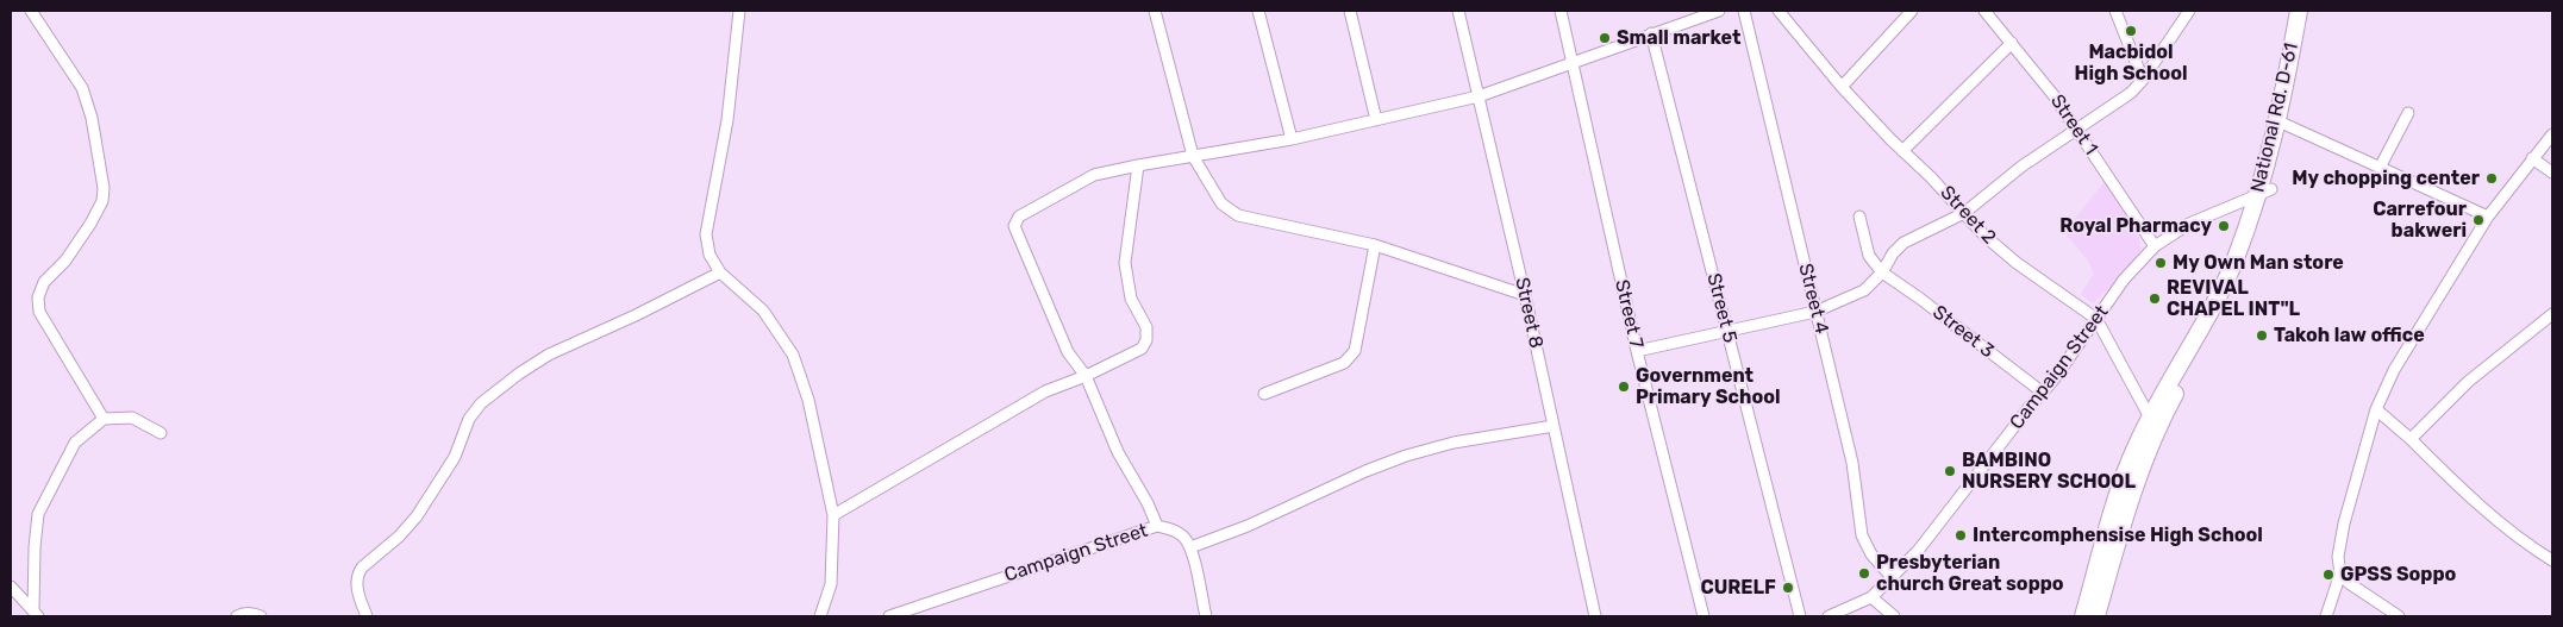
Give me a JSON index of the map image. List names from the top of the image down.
{
  "streets": {
    "highway": ["National Rd. D-61"],
    "street": [
      "Street 1",
      "Street 2",
      "Street 4",
      "Street 5",
      "Street 8",
      "Street 7",
      "Street 3",
      "Campaign Street"
    ]
  },
  "crossings": [
    ["National Rd. D-61", "Street 2"],
    ["National Rd. D-61", "Campaign Street"],
    ["Street 1", "Campaign Street"],
    ["Street 2", "Campaign Street"],
    ["Street 4", "Campaign Street"],
    ["Street 3", "Campaign Street"]
  ],
  "places": [
    "Macbidol High School",
    "Small market",
    "My chopping center",
    "Carrefour bakweri",
    "Royal Pharmacy",
    "My Own Man store",
    "REVIVAL CHAPEL INT\"L",
    "Takoh law office",
    "Government Primary School",
    "BAMBINO NURSERY SCHOOL",
    "Intercomphensise High School",
    "Presbyterian church Great soppo",
    "GPSS Soppo",
    "CURELF"
  ]
}
